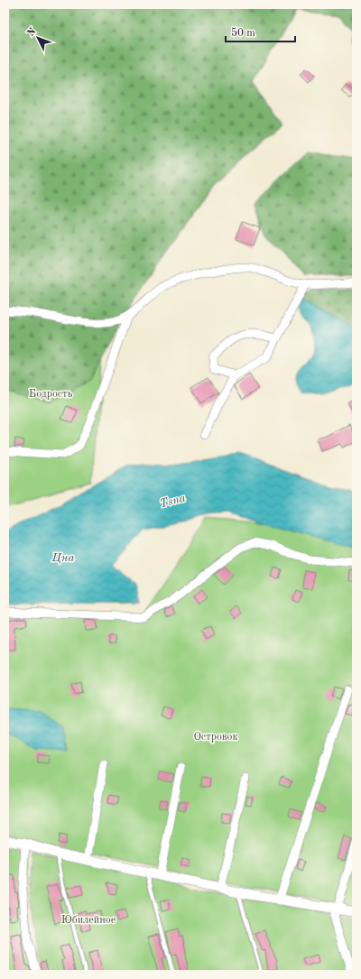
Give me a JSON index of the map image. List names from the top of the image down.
{
  "water": ["Tsna", "Цна"],
  "parks": ["Бодрость", "Островок", "Юбилейное"],
  "scale_bar": "50 m",
  "north": "top left"
}
